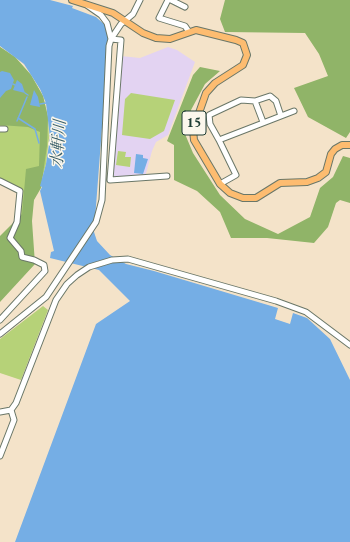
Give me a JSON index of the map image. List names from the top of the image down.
{
  "streets": {
    "main road": ["15"]
  },
  "water": ["水軒川"]
}
